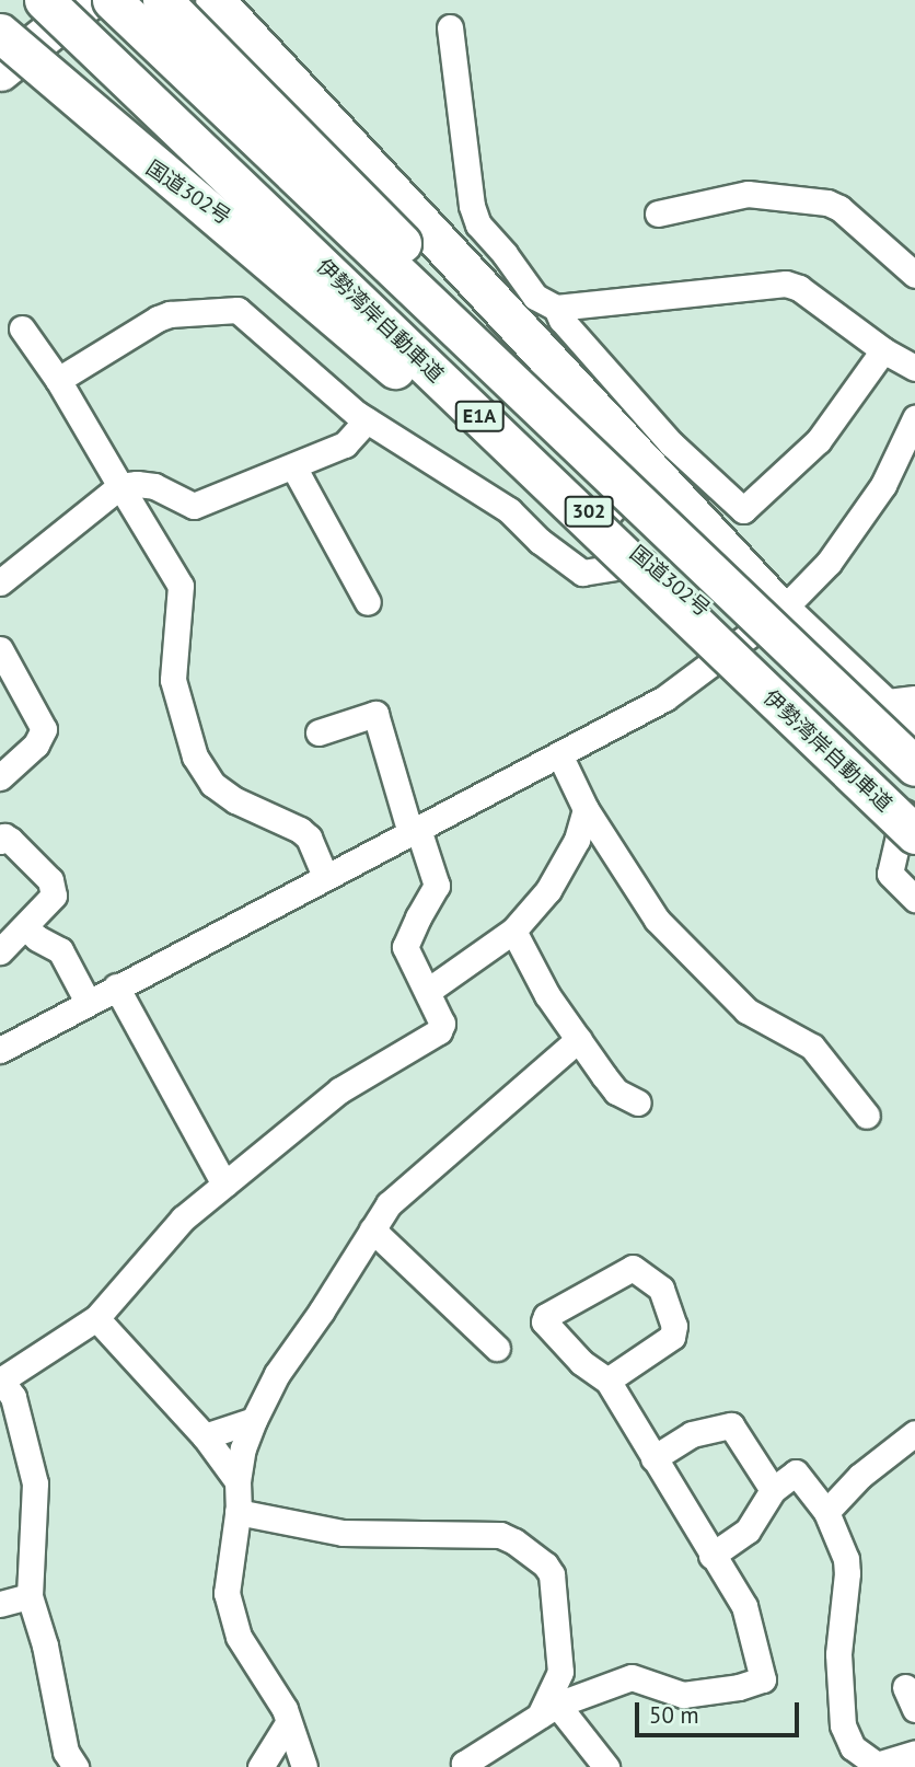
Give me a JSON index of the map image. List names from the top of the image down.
{
  "streets": {
    "highway": [
      "国道302号",
      "伊勢湾岸自動車道",
      "E1A",
      "302"
    ]
  },
  "crossings": [
    ["国道302号", "伊勢湾岸自動車道"]
  ],
  "scale_bar": "50 m"
}
